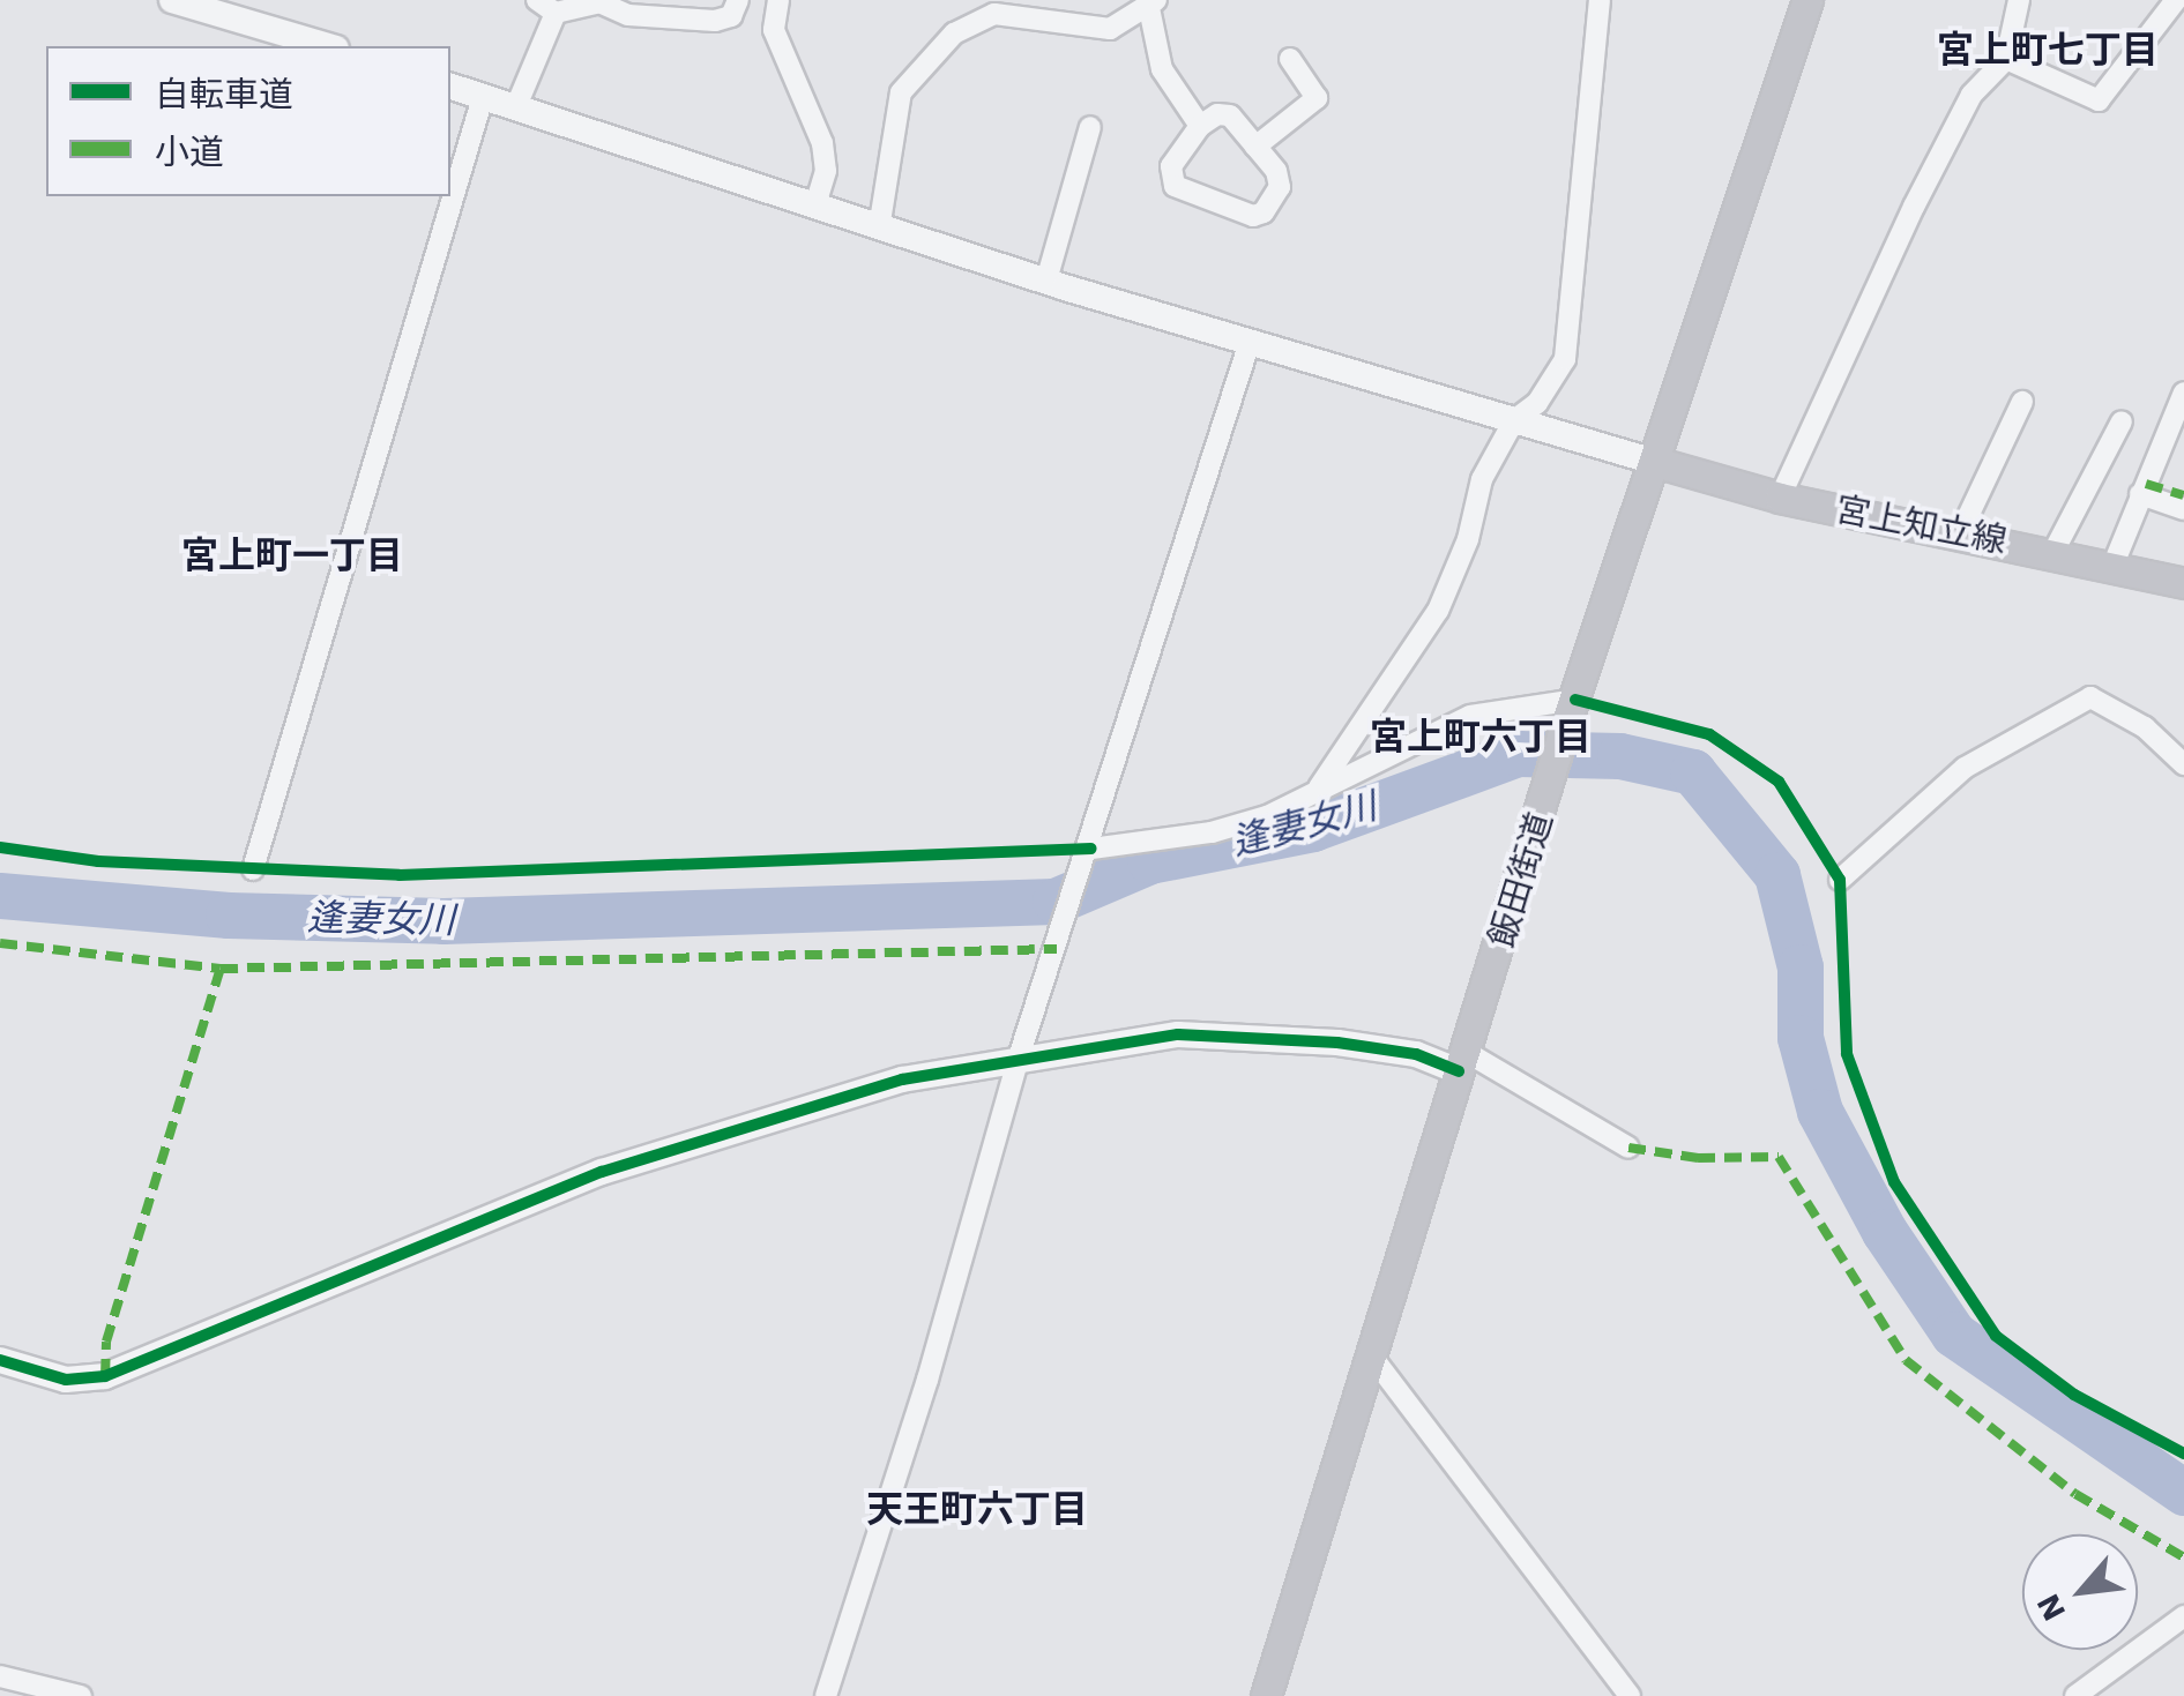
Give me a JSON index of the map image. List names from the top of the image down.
{
  "streets": {
    "main road": ["宮上知立線", "飯田街道"]
  },
  "crossings": [
    ["宮上知立線", "飯田街道"]
  ],
  "districts": [
    "宮上町七丁目",
    "宮上町一丁目",
    "宮上町六丁目",
    "天王町六丁目"
  ],
  "water": ["逢妻女川"],
  "legend": ["自転車道", "小道"],
  "north": "bottom left"
}
